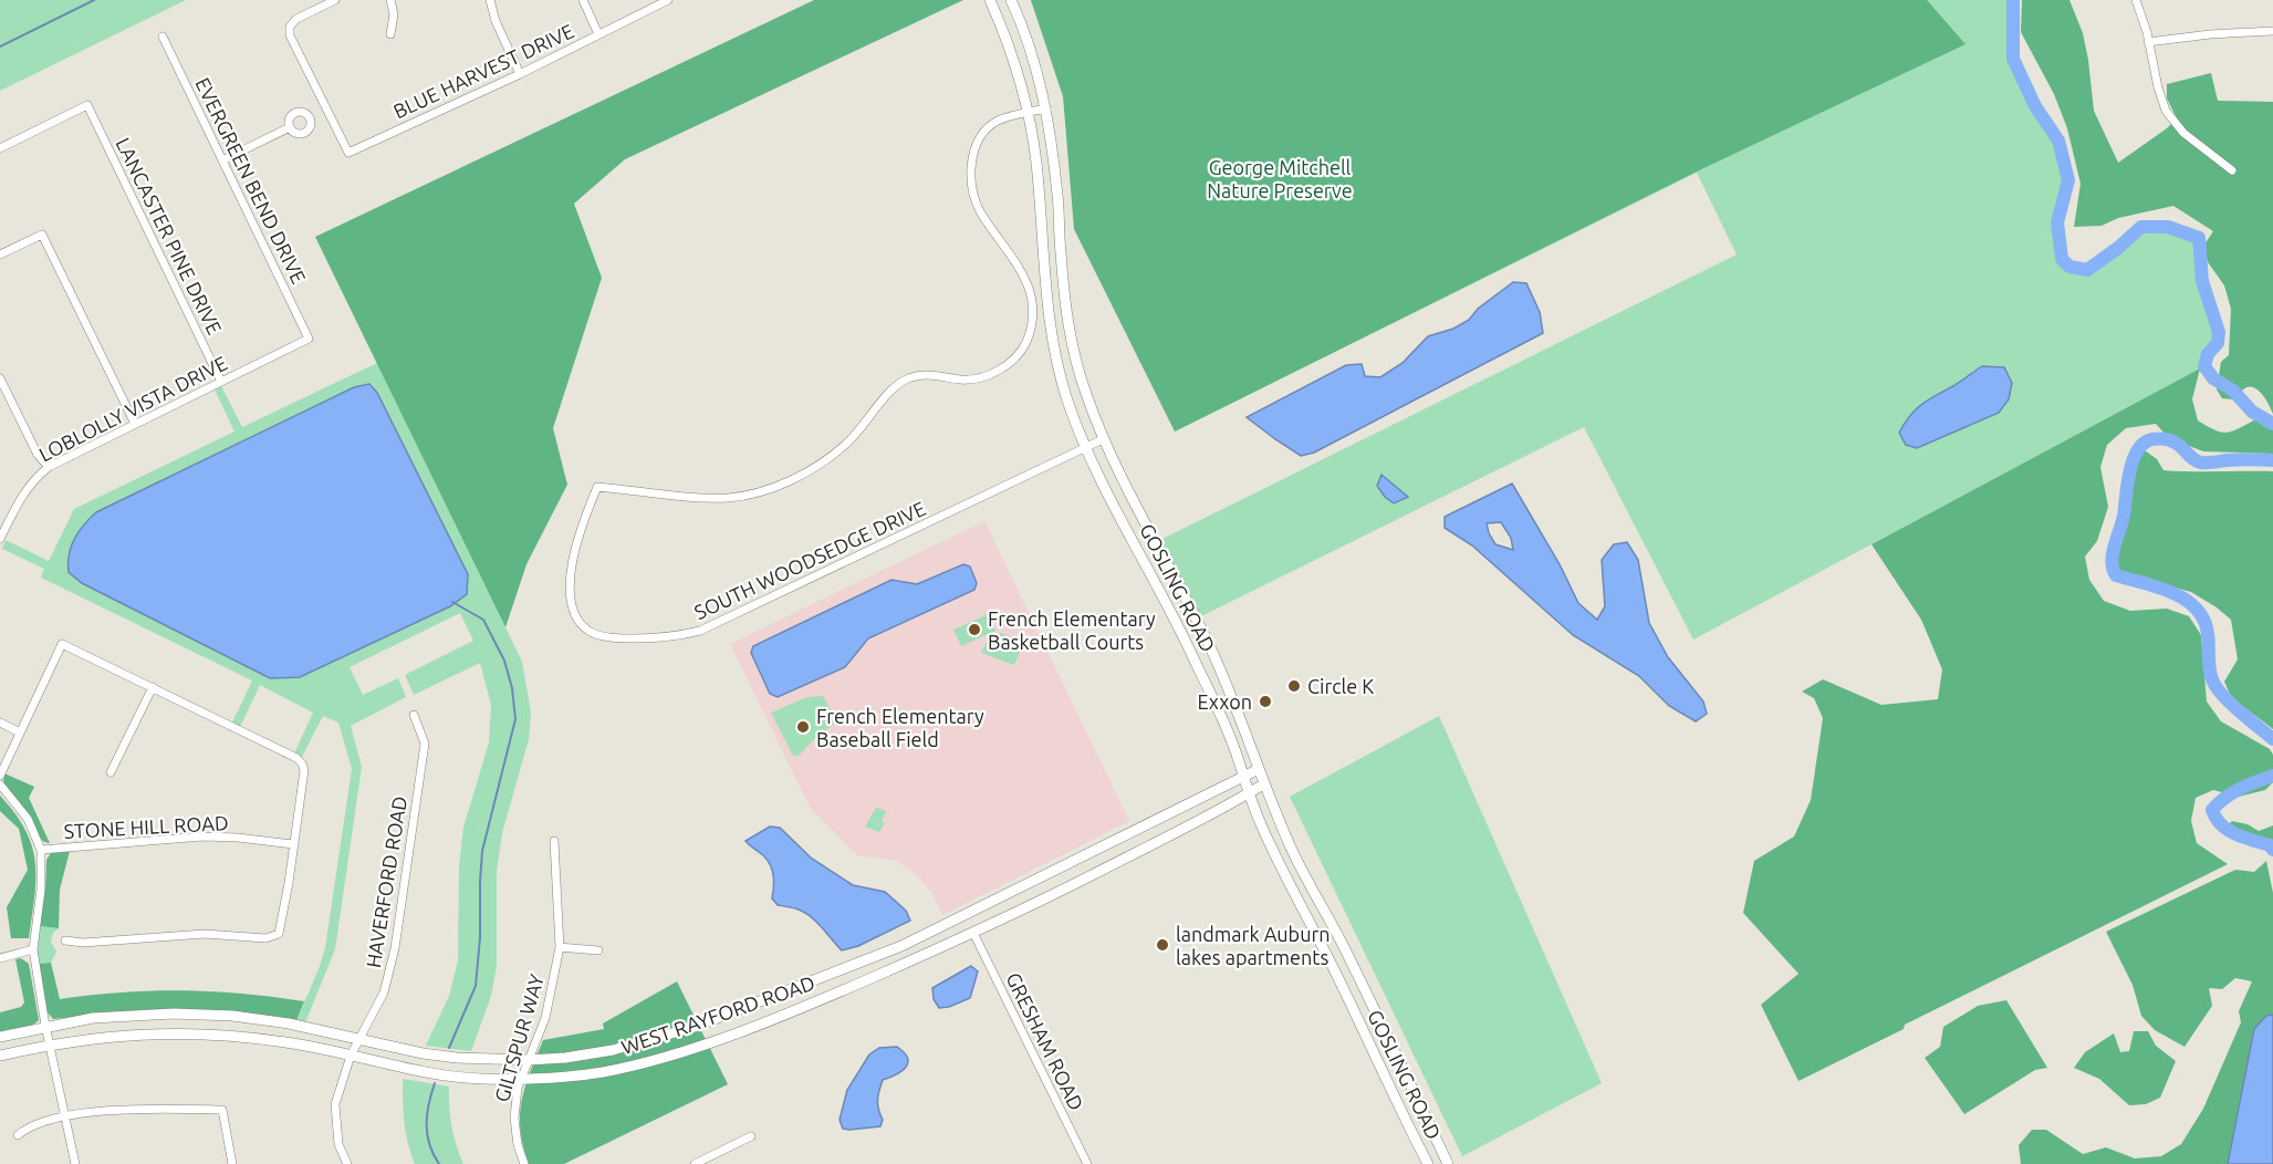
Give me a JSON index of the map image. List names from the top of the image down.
{
  "streets": {
    "main road": ["GOSLING ROAD", "WEST RAYFORD ROAD"],
    "street": [
      "BLUE HARVEST DRIVE",
      "EVERGREEN BEND DRIVE",
      "LANCASTER PINE DRIVE",
      "LOBLOLLY VISTA DRIVE",
      "SOUTH WOODSEDGE DRIVE",
      "STONE HILL ROAD",
      "HAVERFORD ROAD",
      "GILTSPUR WAY",
      "GRESHAM ROAD"
    ]
  },
  "crossings": [
    ["EVERGREEN BEND DRIVE", "LOBLOLLY VISTA DRIVE"],
    ["LANCASTER PINE DRIVE", "LOBLOLLY VISTA DRIVE"],
    ["SOUTH WOODSEDGE DRIVE", "GOSLING ROAD"],
    ["GOSLING ROAD", "WEST RAYFORD ROAD"],
    ["HAVERFORD ROAD", "WEST RAYFORD ROAD"],
    ["WEST RAYFORD ROAD", "GILTSPUR WAY"],
    ["WEST RAYFORD ROAD", "GRESHAM ROAD"]
  ],
  "parks": ["George Mitchell Nature Preserve"],
  "places": [
    "French Elementary Basketball Courts",
    "Circle K",
    "Exxon",
    "French Elementary Baseball Field",
    "landmark Auburn lakes apartments"
  ]
}
